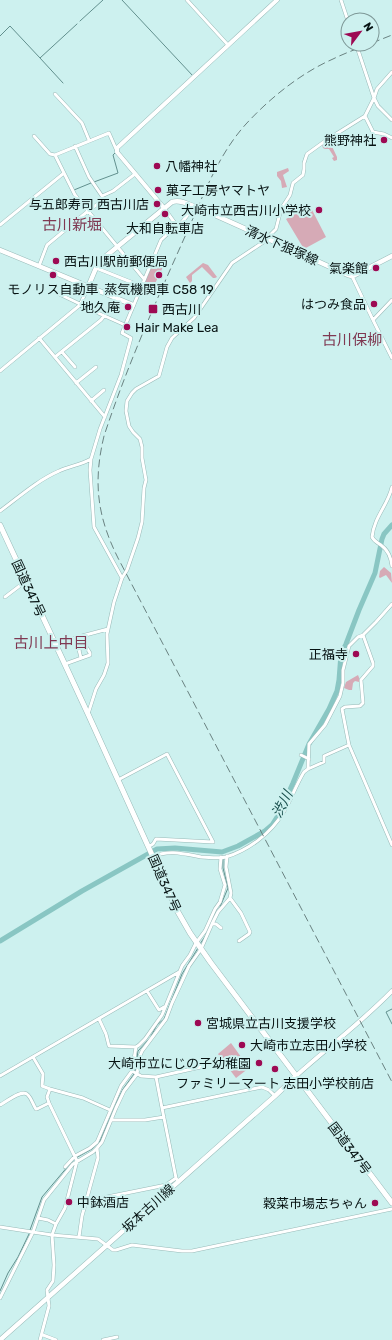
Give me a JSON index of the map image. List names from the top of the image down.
{
  "streets": {
    "highway": ["国道347号"],
    "main road": ["清水下狼塚線", "坂本古川線"]
  },
  "crossings": [
    ["国道347号", "坂本古川線"]
  ],
  "districts": ["古川新堀", "古川保柳", "古川上中目"],
  "water": ["渋川"],
  "places": {
    "other": [
      "熊野神社",
      "八幡神社",
      "菓子工房ヤマトヤ",
      "与五郎寿司 西古川店",
      "大崎市立西古川小学校",
      "大和自転車店",
      "西古川駅前郵便局",
      "氣楽館",
      "モノリス自動車",
      "蒸気機関車 C58 19",
      "はつみ食品",
      "地久庵",
      "Hair Make Lea",
      "正福寺",
      "宮城県立古川支援学校",
      "大崎市立志田小学校",
      "大崎市立にじの子幼稚園",
      "ファミリーマート 志田小学校前店",
      "中鉢酒店",
      "穀菜市場志ちゃん"
    ],
    "transit": ["西古川"]
  },
  "north": "top right"
}
